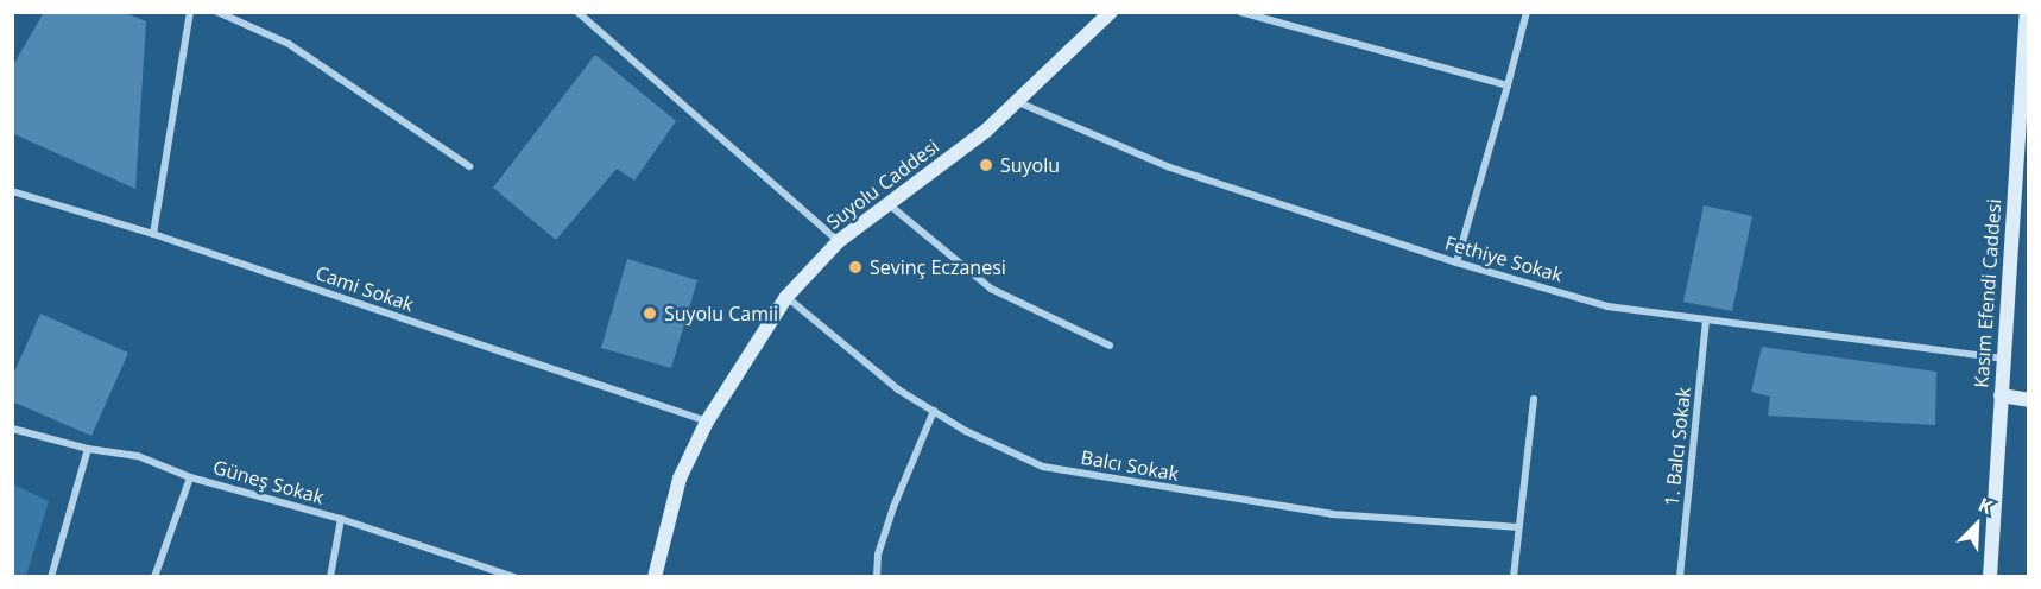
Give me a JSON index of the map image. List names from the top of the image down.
{
  "streets": {
    "street": [
      "Suyolu Caddesi",
      "Fethiye Sokak",
      "Cami Sokak",
      "Kasım Efendi Caddesi",
      "1. Balcı Sokak",
      "Balcı Sokak",
      "Güneş Sokak"
    ]
  },
  "crossings": [
    ["Suyolu Caddesi", "Fethiye Sokak"],
    ["Suyolu Caddesi", "Cami Sokak"],
    ["Suyolu Caddesi", "Balcı Sokak"],
    ["Fethiye Sokak", "Kasım Efendi Caddesi"],
    ["Fethiye Sokak", "1. Balcı Sokak"]
  ],
  "places": ["Suyolu", "Sevinç Eczanesi", "Suyolu Camii"],
  "north": "top right"
}
